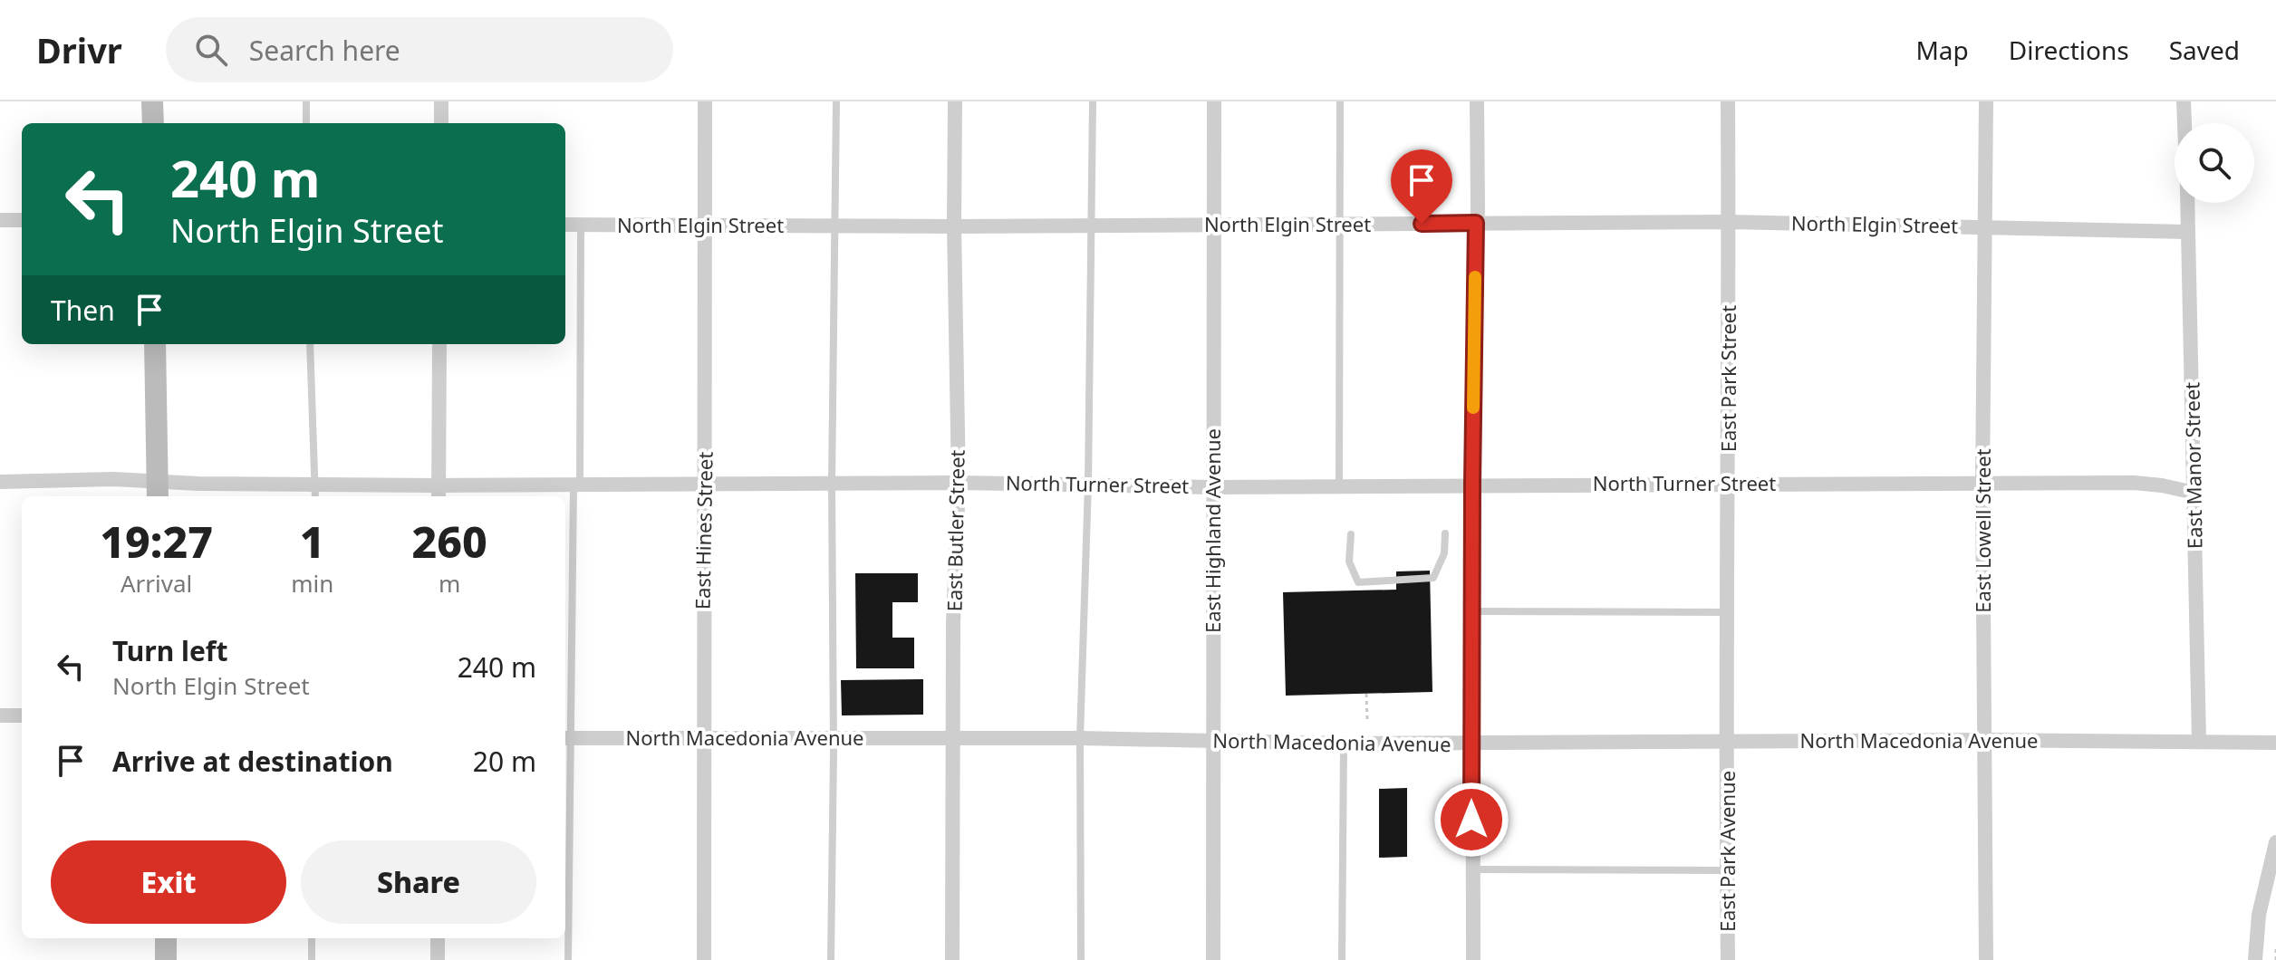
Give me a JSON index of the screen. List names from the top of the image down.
{
  "streets": {
    "street": [
      "North Elgin Street",
      "East Park Street",
      "East Manor Street",
      "North Turner Street",
      "East Hines Street",
      "East Butler Street",
      "East Highland Avenue",
      "East Lowell Street",
      "North Macedonia Avenue",
      "East Park Avenue"
    ]
  },
  "crossings": [
    ["North Elgin Street", "East Park Street"],
    ["North Elgin Street", "East Manor Street"],
    ["North Elgin Street", "East Hines Street"],
    ["North Elgin Street", "East Butler Street"],
    ["North Elgin Street", "East Highland Avenue"],
    ["North Elgin Street", "East Lowell Street"],
    ["East Park Street", "North Turner Street"],
    ["East Park Street", "North Macedonia Avenue"],
    ["East Park Street", "East Park Avenue"],
    ["East Manor Street", "North Turner Street"],
    ["East Manor Street", "North Macedonia Avenue"],
    ["North Turner Street", "East Hines Street"],
    ["North Turner Street", "East Butler Street"],
    ["North Turner Street", "East Highland Avenue"],
    ["North Turner Street", "East Lowell Street"],
    ["East Hines Street", "North Macedonia Avenue"],
    ["East Butler Street", "North Macedonia Avenue"],
    ["East Highland Avenue", "North Macedonia Avenue"],
    ["East Lowell Street", "North Macedonia Avenue"],
    ["North Macedonia Avenue", "East Park Avenue"]
  ],
  "page": {
    "header": "Drivr",
    "search": "Search here",
    "nav": ["Map", "Directions", "Saved"],
    "turn": ["240 m", "North Elgin Street"],
    "then": "Then",
    "eta": [
      "19:27",
      "Arrival",
      "1",
      "min",
      "260",
      "m"
    ],
    "list": [
      {
        "name": "Turn left",
        "note": "North Elgin Street",
        "value": "240 m"
      },
      {
        "name": "Arrive at destination",
        "value": "20 m"
      }
    ],
    "buttons": ["Exit", "Share"]
  }
}
